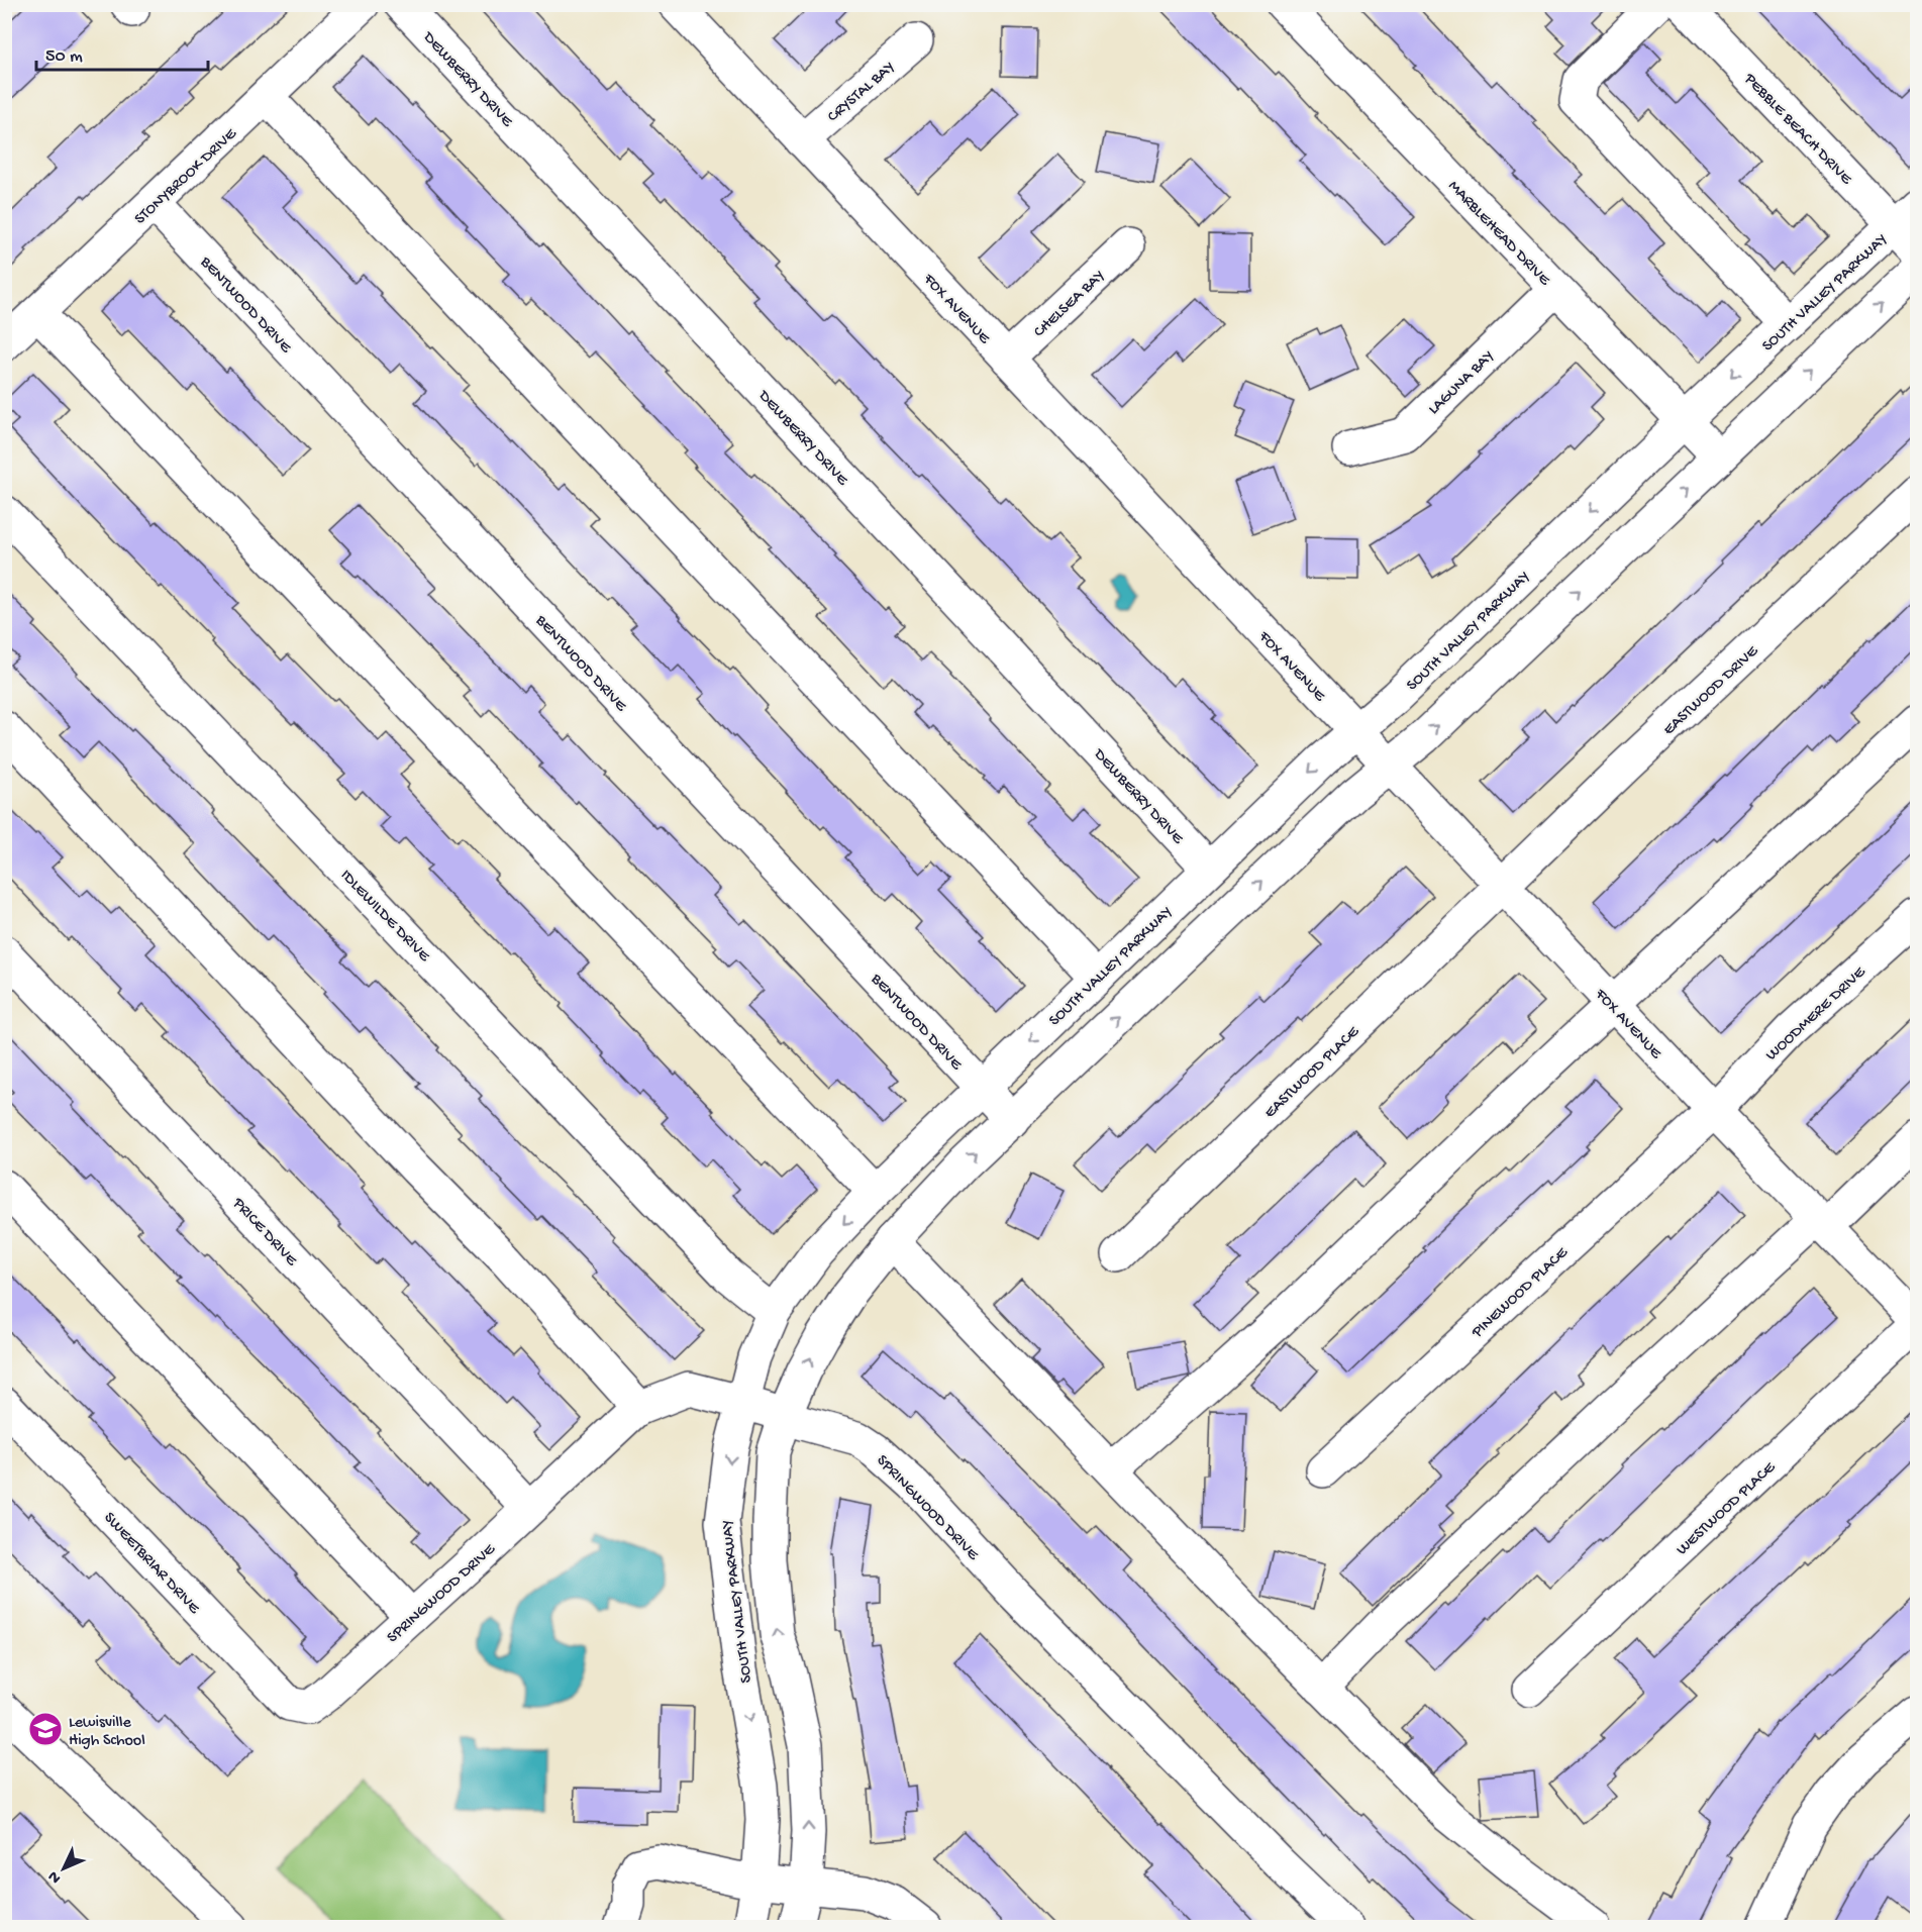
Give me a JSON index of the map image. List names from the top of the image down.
{
  "streets": {
    "street": [
      "DEWBERRY DRIVE",
      "CRYSTAL BAY",
      "PEBBLE BEACH DRIVE",
      "STONYBROOK DRIVE",
      "MARBLEHEAD DRIVE",
      "SOUTH VALLEY PARKWAY",
      "CHELSEA BAY",
      "BENTWOOD DRIVE",
      "FOX AVENUE",
      "LAGUNA BAY",
      "EASTWOOD DRIVE",
      "IDLEWILDE DRIVE",
      "WOODMERE DRIVE",
      "EASTWOOD PLACE",
      "PRICE DRIVE",
      "PINEWOOD PLACE",
      "SPRINGWOOD DRIVE",
      "WESTWOOD PLACE",
      "SWEETBRIAR DRIVE"
    ]
  },
  "crossings": [
    ["DEWBERRY DRIVE", "SOUTH VALLEY PARKWAY"],
    ["CRYSTAL BAY", "FOX AVENUE"],
    ["PEBBLE BEACH DRIVE", "SOUTH VALLEY PARKWAY"],
    ["STONYBROOK DRIVE", "BENTWOOD DRIVE"],
    ["MARBLEHEAD DRIVE", "SOUTH VALLEY PARKWAY"],
    ["MARBLEHEAD DRIVE", "LAGUNA BAY"],
    ["SOUTH VALLEY PARKWAY", "BENTWOOD DRIVE"],
    ["SOUTH VALLEY PARKWAY", "FOX AVENUE"],
    ["SOUTH VALLEY PARKWAY", "IDLEWILDE DRIVE"],
    ["SOUTH VALLEY PARKWAY", "SPRINGWOOD DRIVE"],
    ["CHELSEA BAY", "FOX AVENUE"],
    ["FOX AVENUE", "EASTWOOD DRIVE"],
    ["FOX AVENUE", "WOODMERE DRIVE"],
    ["FOX AVENUE", "EASTWOOD PLACE"],
    ["FOX AVENUE", "PINEWOOD PLACE"],
    ["FOX AVENUE", "WESTWOOD PLACE"],
    ["EASTWOOD DRIVE", "EASTWOOD PLACE"],
    ["WOODMERE DRIVE", "PINEWOOD PLACE"],
    ["PRICE DRIVE", "SPRINGWOOD DRIVE"],
    ["SPRINGWOOD DRIVE", "SWEETBRIAR DRIVE"]
  ],
  "places": {
    "school or university": ["Lewisville High School"]
  },
  "scale_bar": "50 m",
  "north": "bottom left"
}
